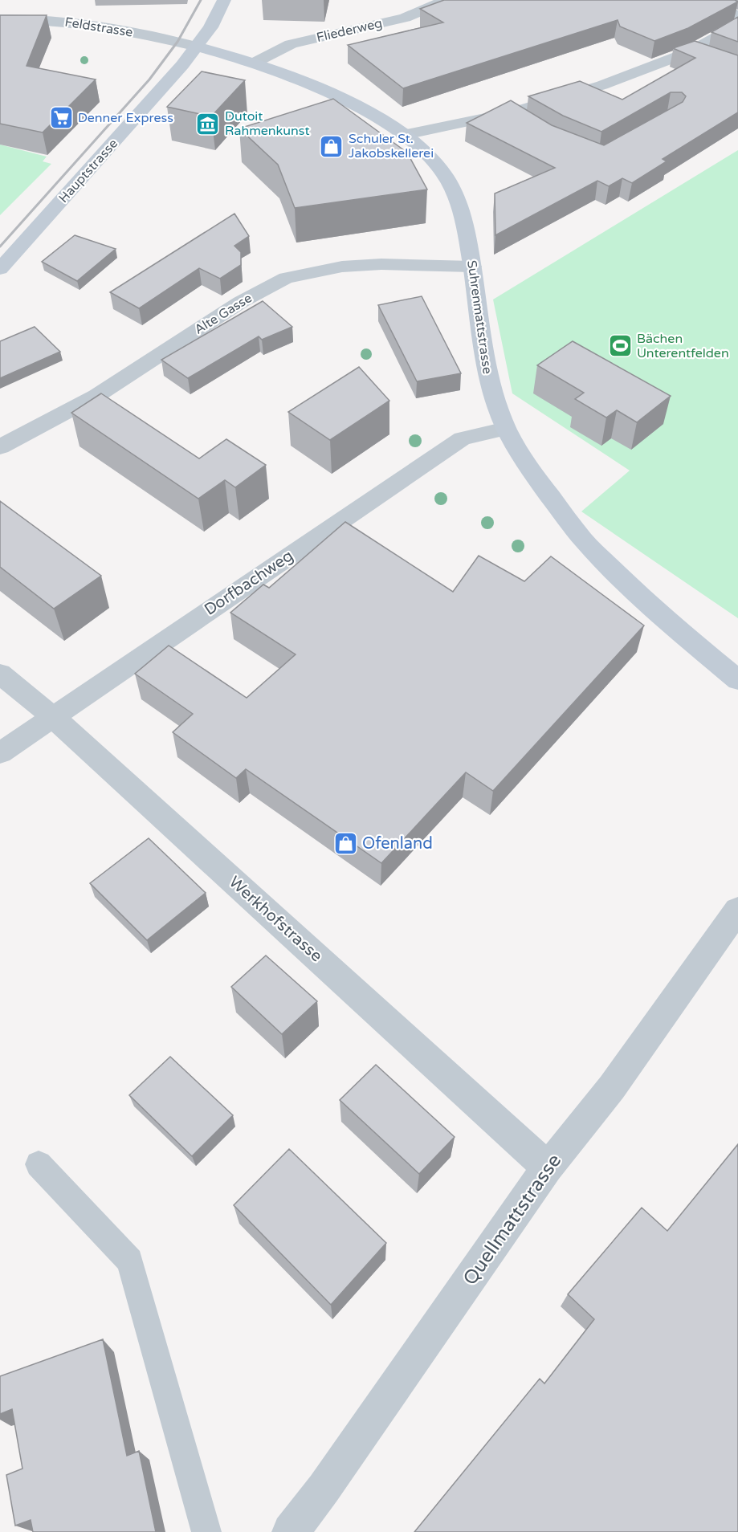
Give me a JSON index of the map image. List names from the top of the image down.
{
  "streets": {
    "street": [
      "Feldstrasse",
      "Fliederweg",
      "Hauptstrasse",
      "Alte Gasse",
      "Suhrenmattstrasse",
      "Dorfbachweg",
      "Werkhofstrasse",
      "Quellmattstrasse"
    ]
  },
  "crossings": [
    ["Feldstrasse", "Hauptstrasse"],
    ["Feldstrasse", "Suhrenmattstrasse"],
    ["Fliederweg", "Suhrenmattstrasse"],
    ["Hauptstrasse", "Suhrenmattstrasse"],
    ["Alte Gasse", "Suhrenmattstrasse"],
    ["Suhrenmattstrasse", "Dorfbachweg"],
    ["Dorfbachweg", "Werkhofstrasse"],
    ["Werkhofstrasse", "Quellmattstrasse"]
  ],
  "places": {
    "supermarket": ["Denner Express"],
    "museum": ["Dutoit Rahmenkunst"],
    "shop": ["Schuler St. Jakobskellerei", "Ofenland"],
    "sports": ["Bächen Unterentfelden"]
  }
}
